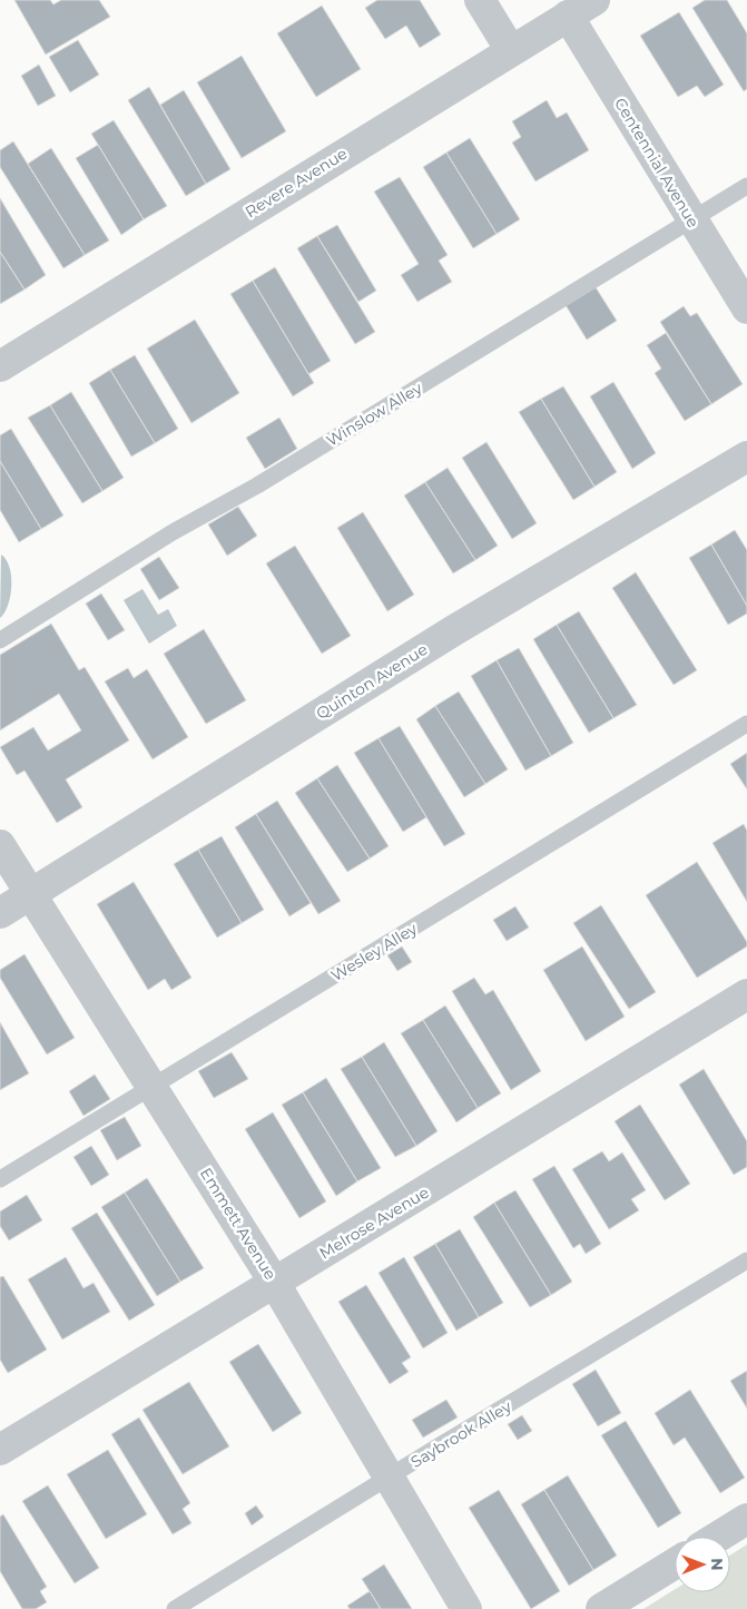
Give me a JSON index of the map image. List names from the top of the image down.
{
  "streets": {
    "street": [
      "Centennial Avenue",
      "Revere Avenue",
      "Quinton Avenue",
      "Melrose Avenue",
      "Emmett Avenue"
    ],
    "lane": ["Winslow Alley", "Wesley Alley", "Saybrook Alley"]
  },
  "crossings": [
    ["Centennial Avenue", "Revere Avenue"],
    ["Centennial Avenue", "Winslow Alley"],
    ["Quinton Avenue", "Emmett Avenue"],
    ["Wesley Alley", "Emmett Avenue"],
    ["Melrose Avenue", "Emmett Avenue"],
    ["Emmett Avenue", "Saybrook Alley"]
  ],
  "north": "right"
}
